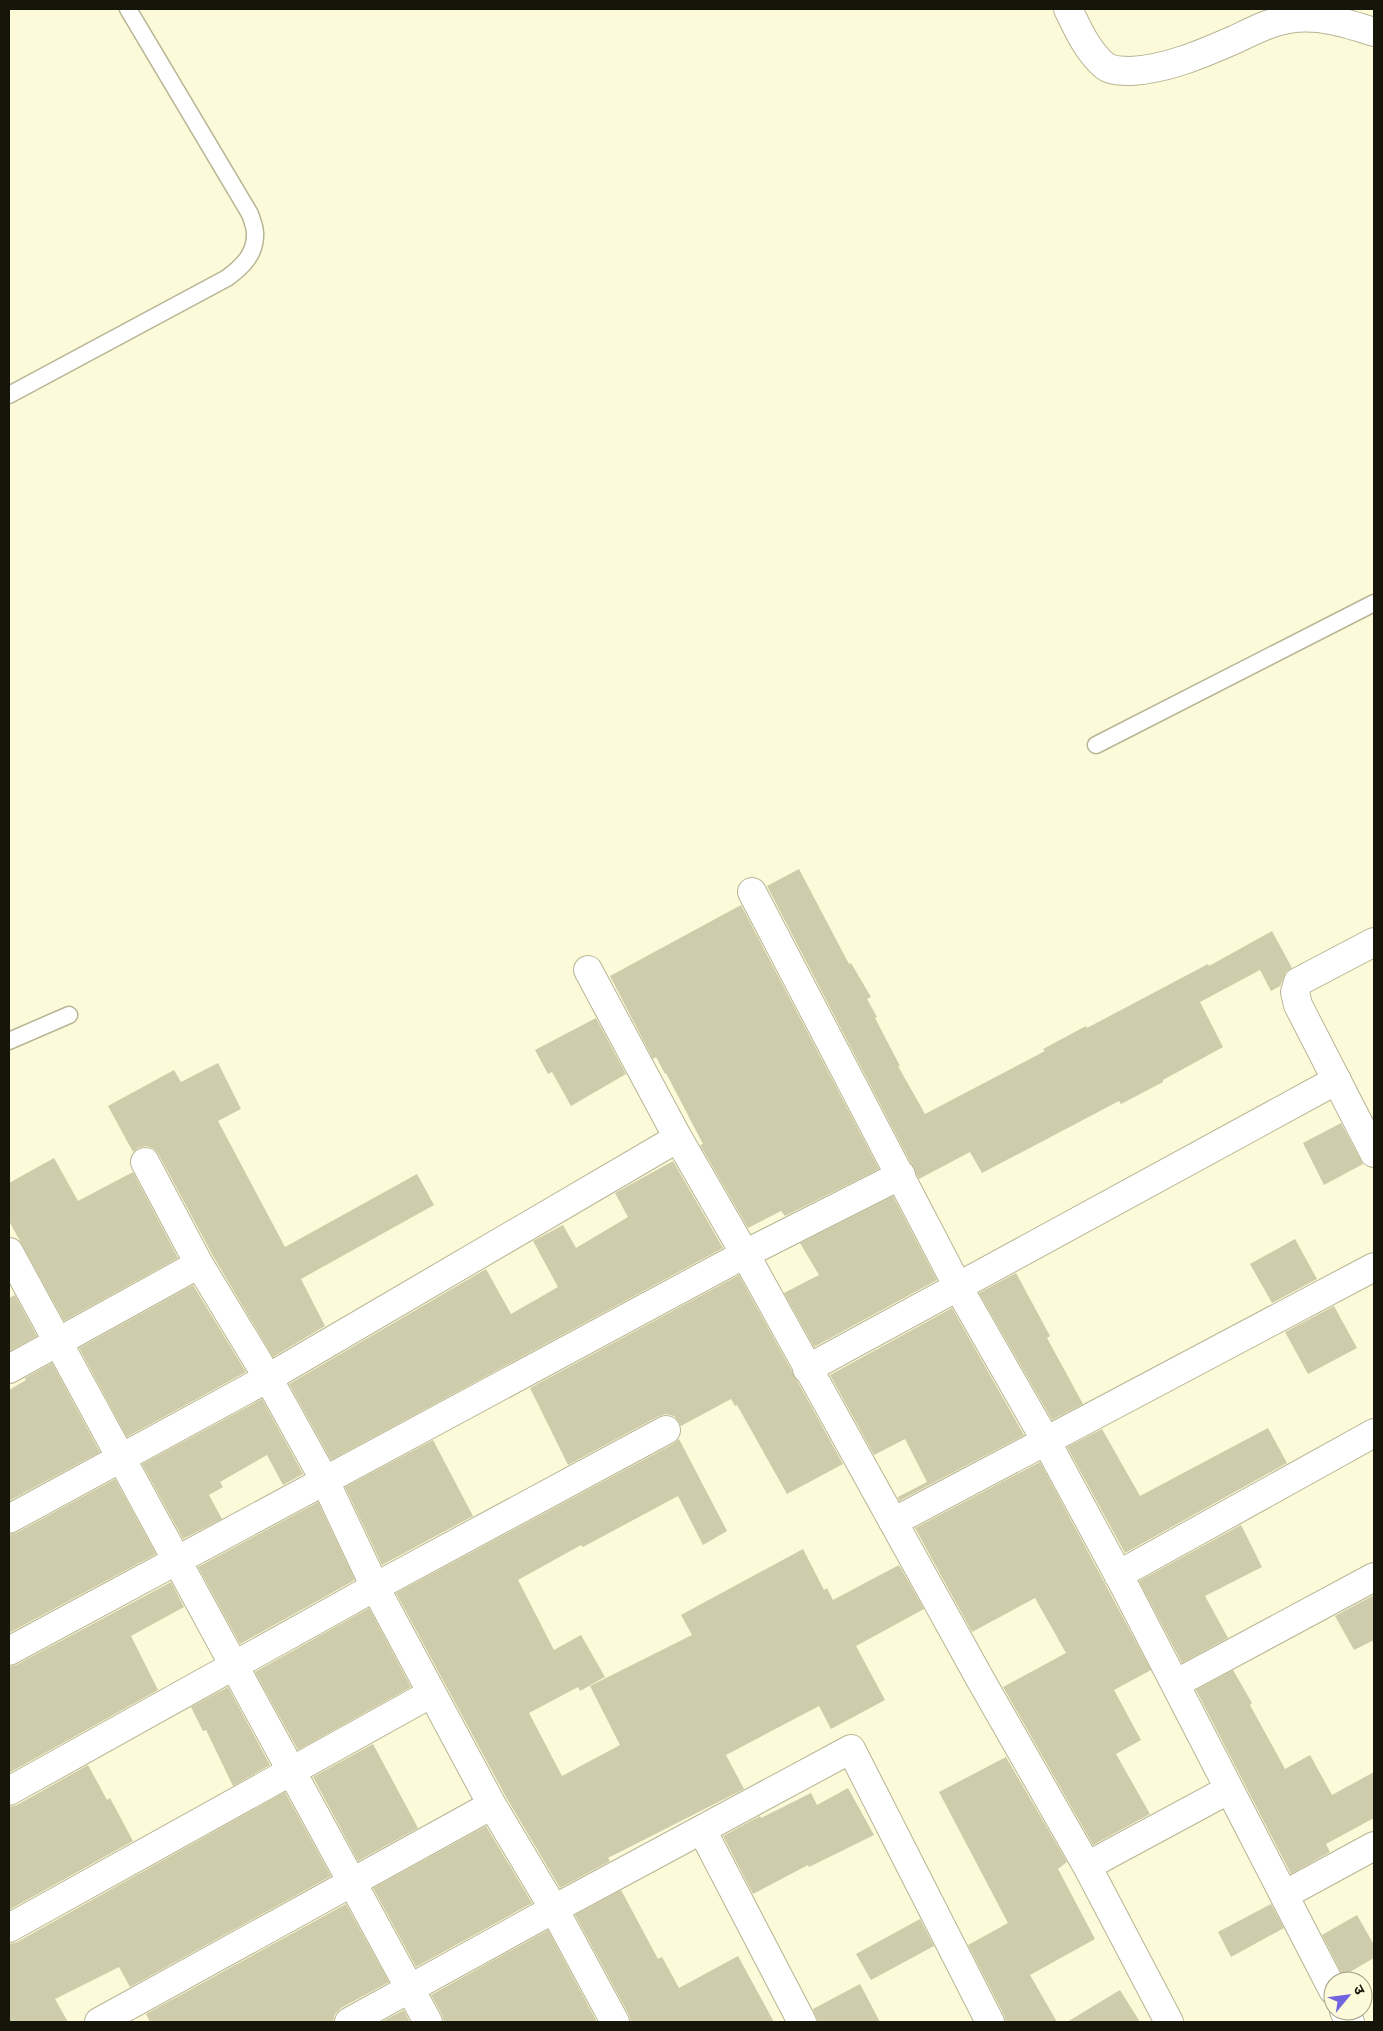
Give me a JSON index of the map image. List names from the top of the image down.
{
  "north": "top right"
}
